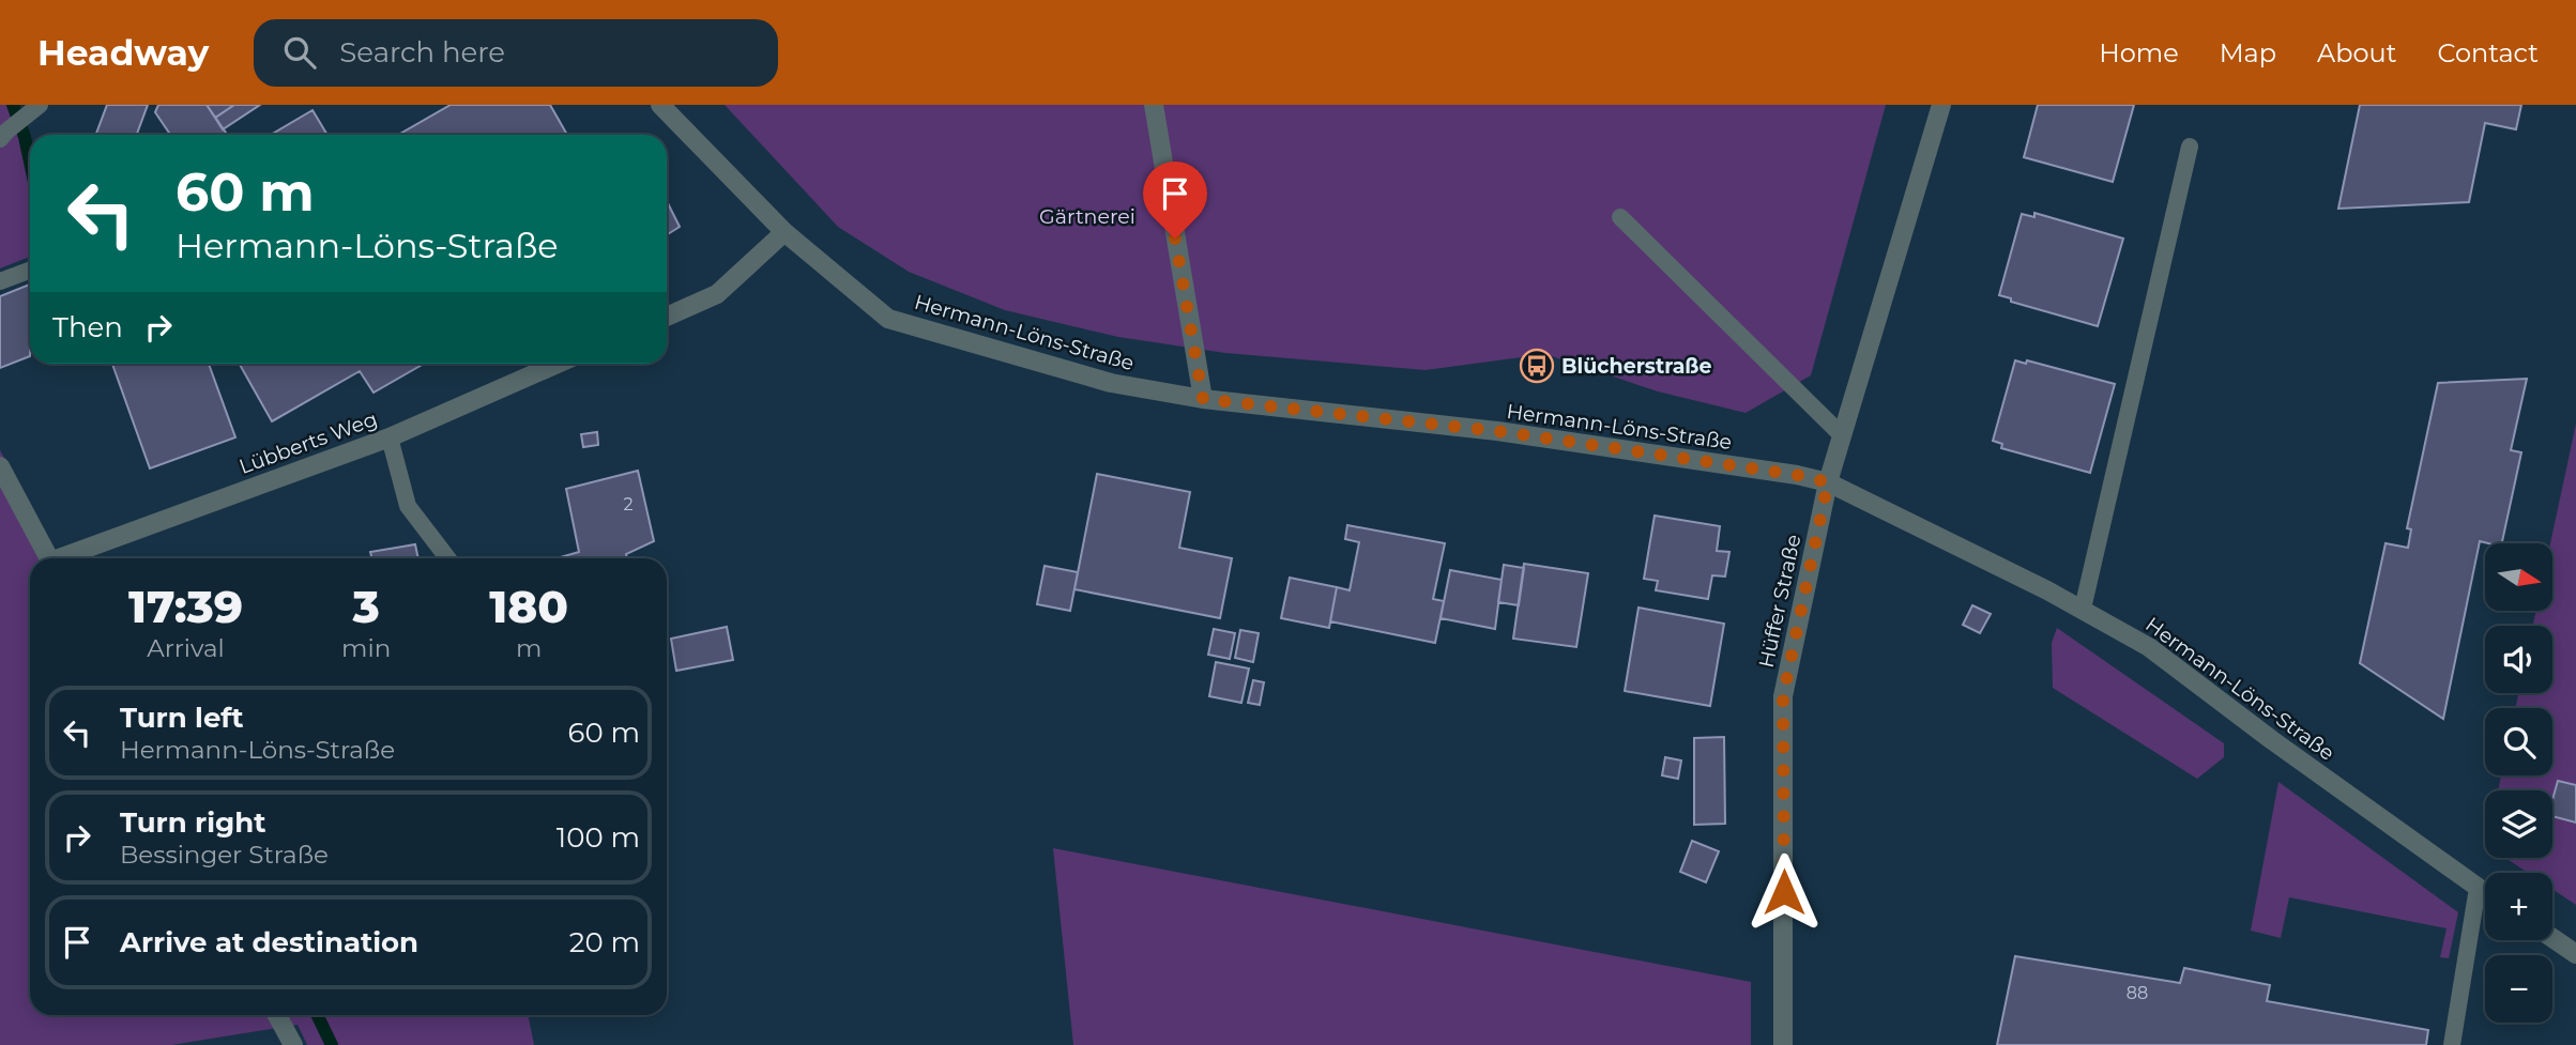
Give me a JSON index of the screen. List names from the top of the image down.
{
  "streets": {
    "street": ["Hermann-Löns-Straße", "Lübberts Weg", "Hüffer Straße"]
  },
  "crossings": [
    ["Hermann-Löns-Straße", "Hüffer Straße"]
  ],
  "parks": ["Gärtnerei"],
  "places": {
    "bus stop": ["Blücherstraße"]
  },
  "house_numbers": ["2", "88"],
  "north": "right",
  "page": {
    "header": "Headway",
    "search": "Search here",
    "nav": [
      "Home",
      "Map",
      "About",
      "Contact"
    ],
    "turn": ["60 m", "Hermann-Löns-Straße"],
    "then": "Then",
    "map_buttons": ["+", "−"],
    "eta": [
      "17:39",
      "Arrival",
      "3",
      "min",
      "180",
      "m"
    ],
    "list": [
      {
        "name": "Turn left",
        "note": "Hermann-Löns-Straße",
        "value": "60 m"
      },
      {
        "name": "Turn right",
        "note": "Bessinger Straße",
        "value": "100 m"
      },
      {
        "name": "Arrive at destination",
        "value": "20 m"
      }
    ]
  }
}
